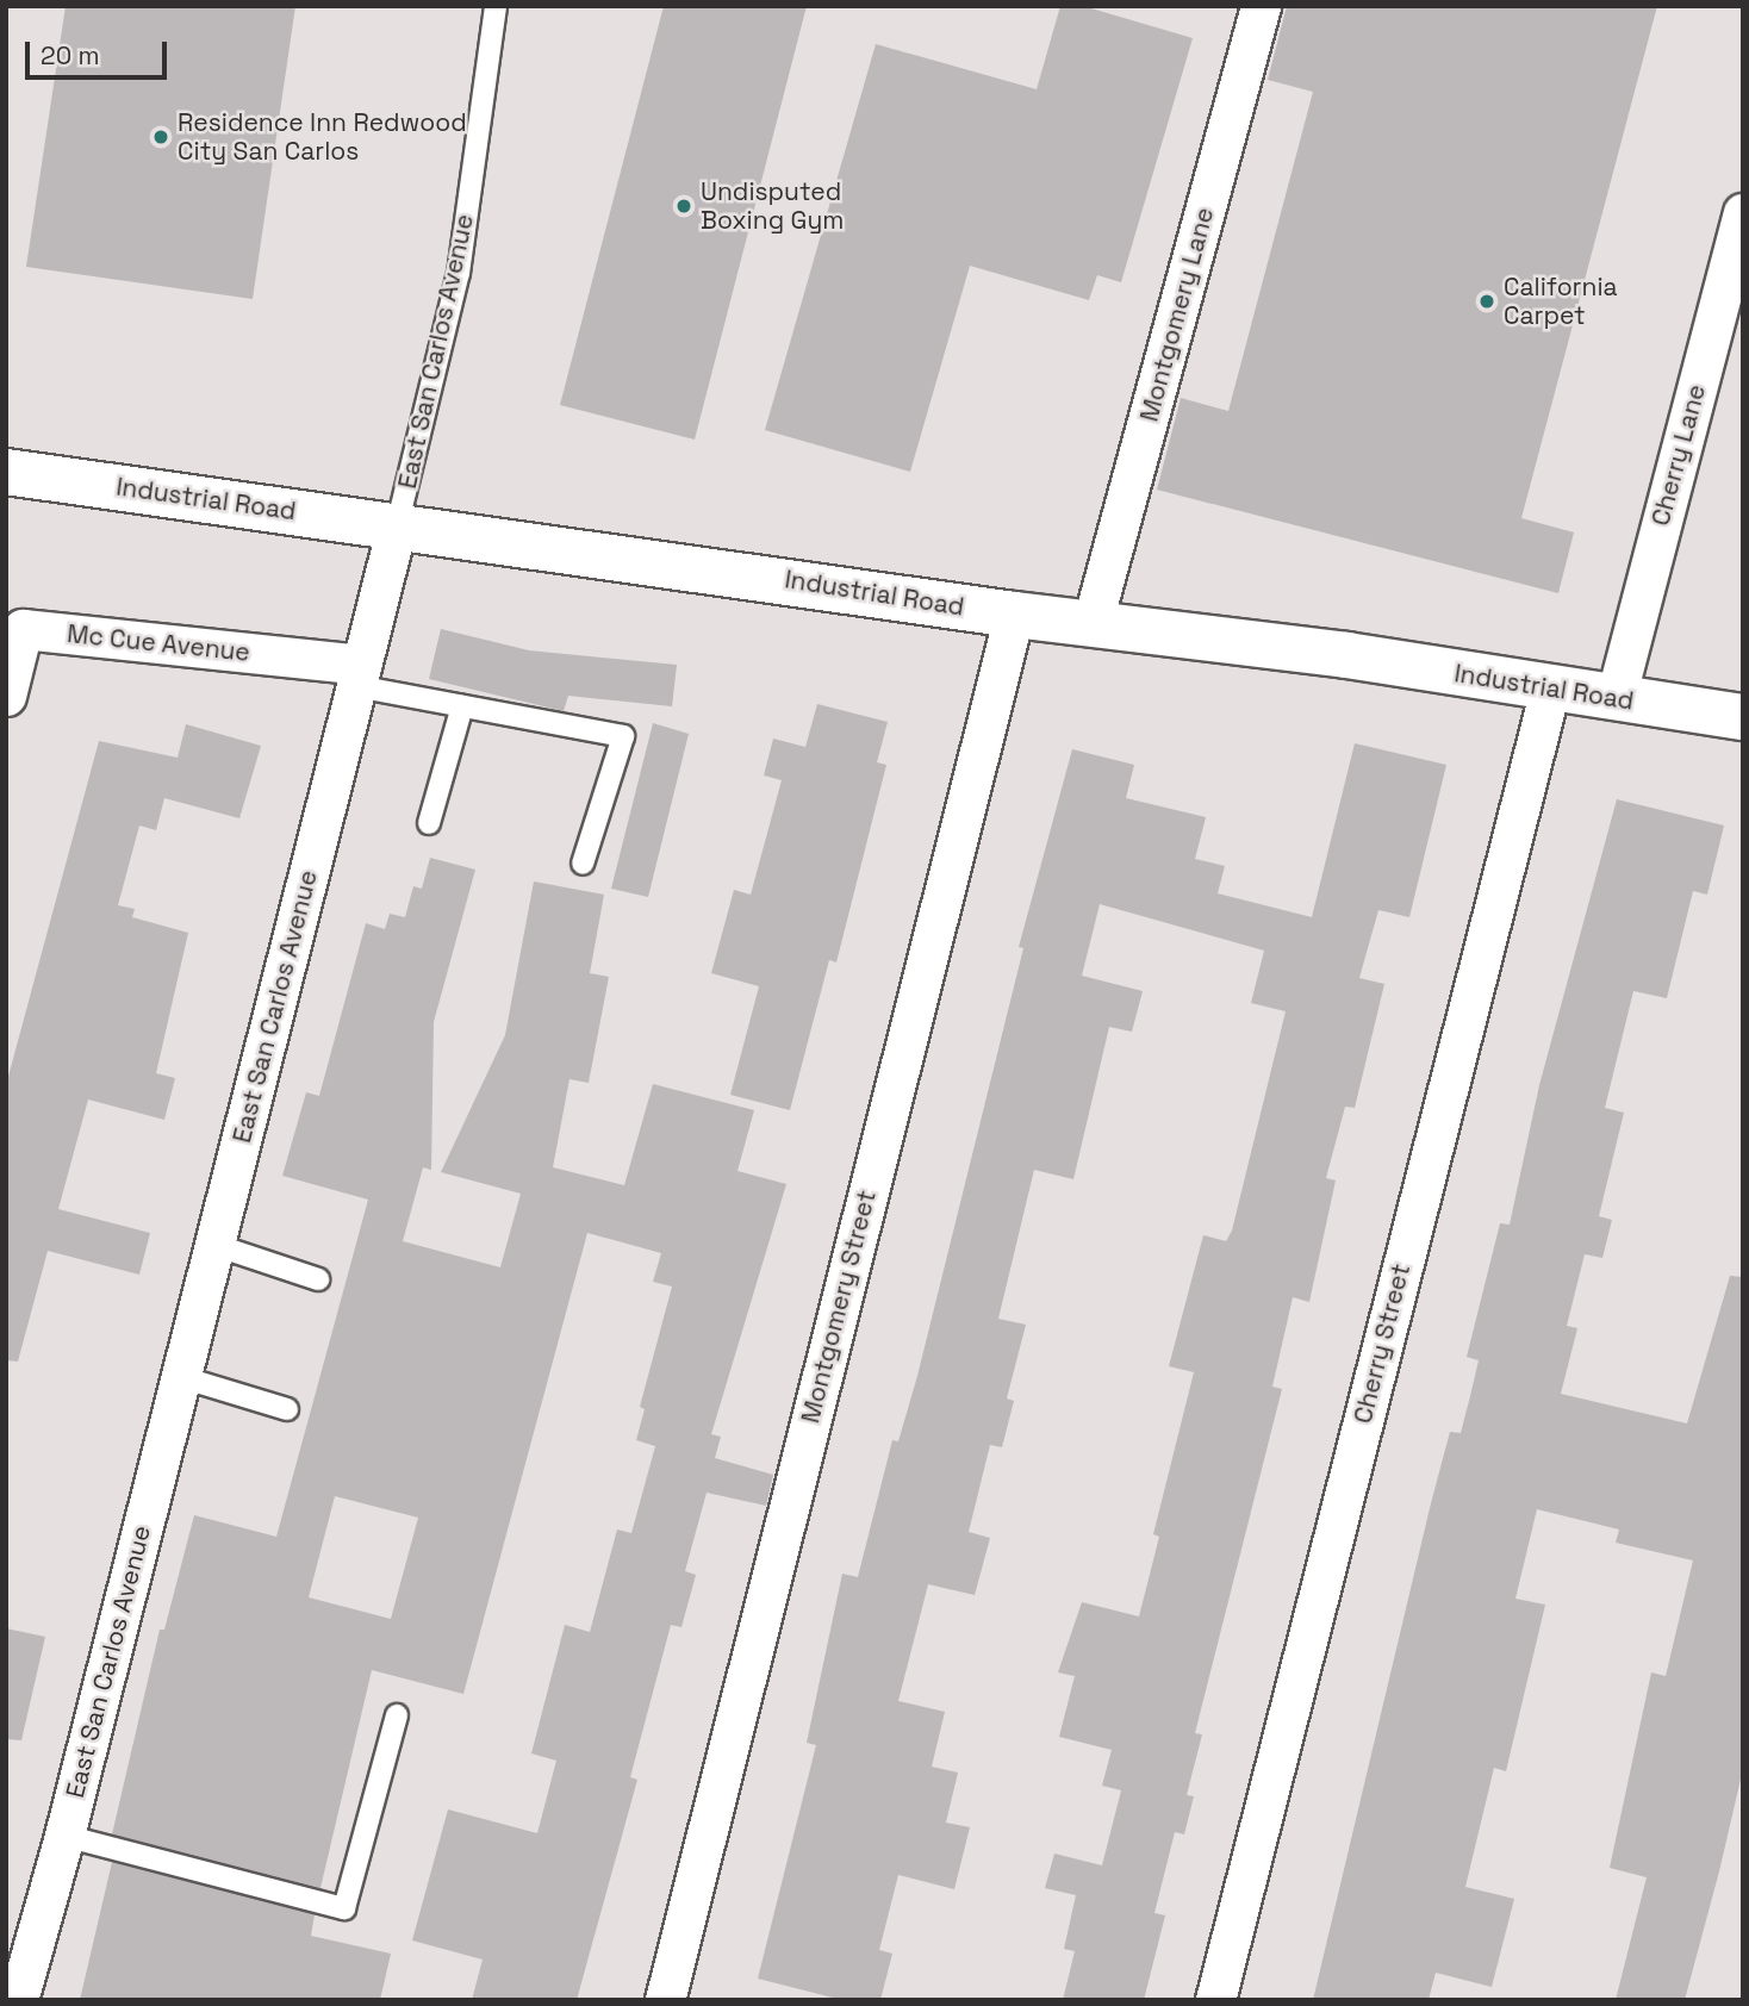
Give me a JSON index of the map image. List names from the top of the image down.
{
  "streets": {
    "main road": ["Industrial Road"],
    "street": [
      "Montgomery Lane",
      "East San Carlos Avenue",
      "Cherry Lane",
      "Mc Cue Avenue",
      "Montgomery Street",
      "Cherry Street"
    ]
  },
  "crossings": [
    ["Montgomery Lane", "Industrial Road"],
    ["East San Carlos Avenue", "Industrial Road"],
    ["East San Carlos Avenue", "Mc Cue Avenue"],
    ["Cherry Lane", "Industrial Road"],
    ["Industrial Road", "Montgomery Street"],
    ["Industrial Road", "Cherry Street"]
  ],
  "places": ["Residence Inn Redwood City San Carlos", "Undisputed Boxing Gym", "California Carpet"],
  "scale_bar": "20 m"
}
